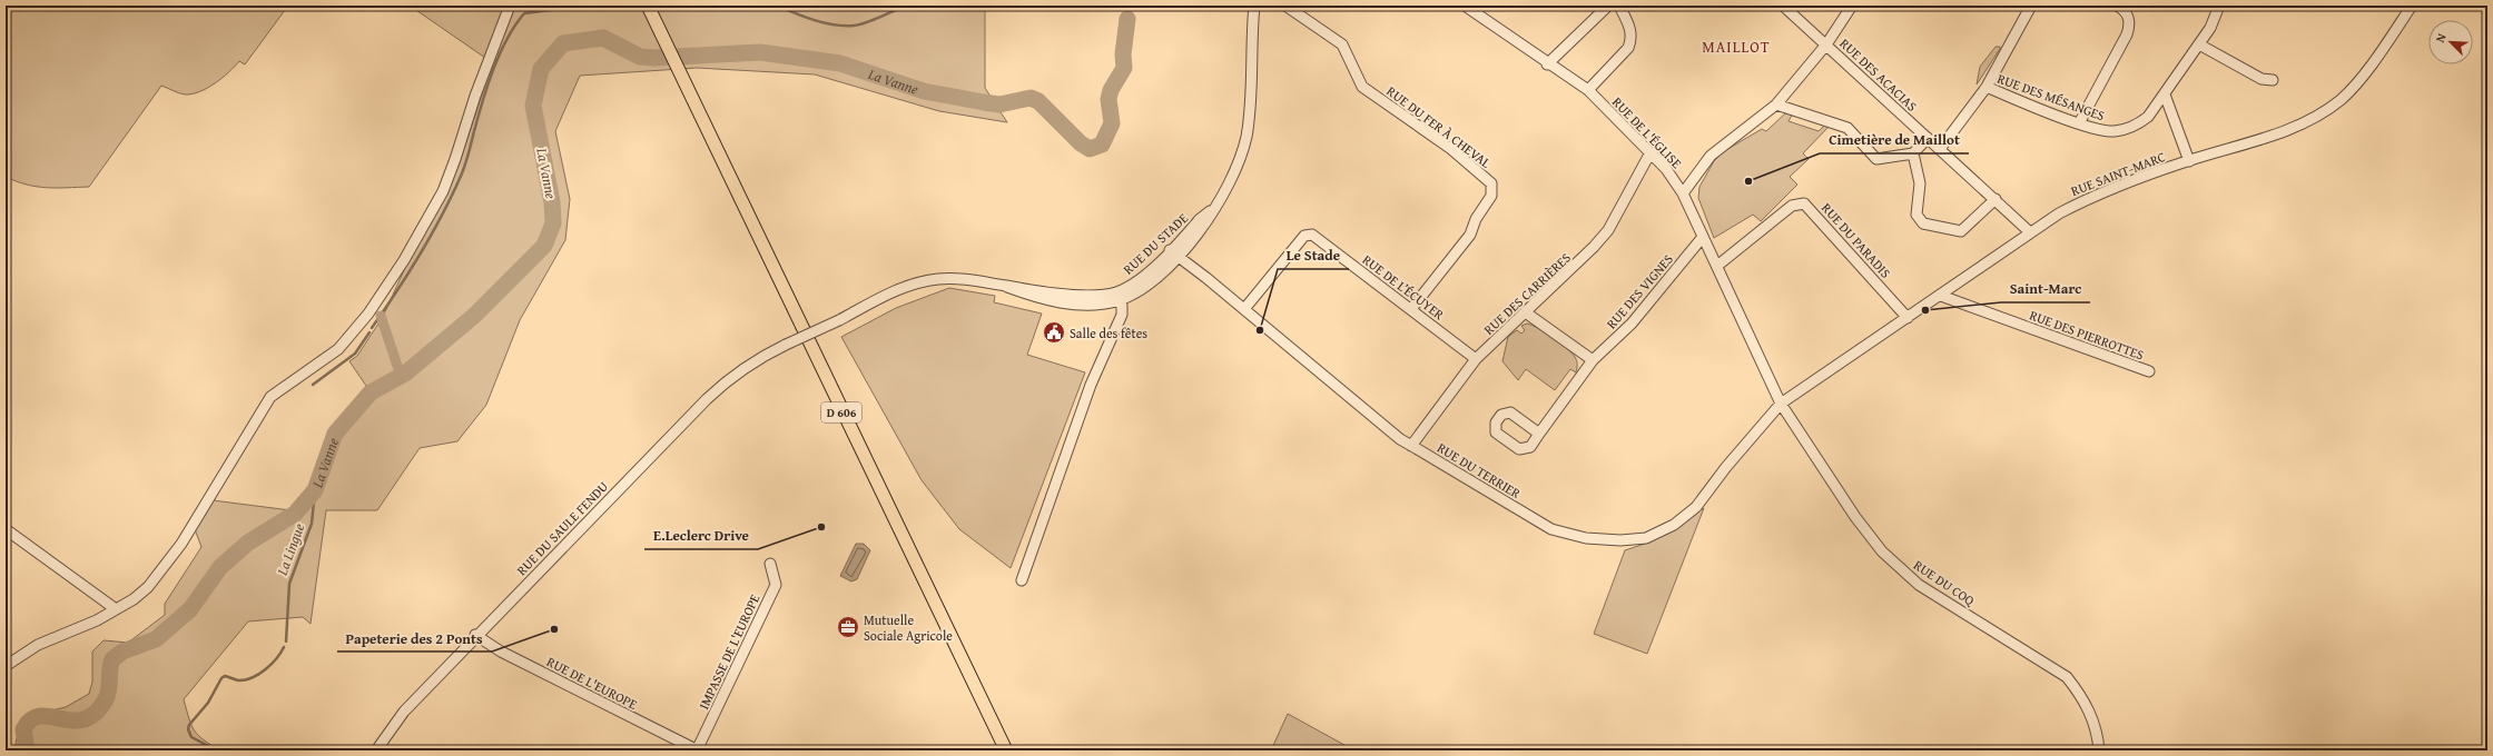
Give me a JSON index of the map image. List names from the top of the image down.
{
  "streets": {
    "main road": ["D 606"],
    "street": [
      "RUE DES ACACIAS",
      "RUE DES MÉSANGES",
      "RUE DU FER À CHEVAL",
      "RUE DE L'ÉGLISE",
      "RUE SAINT-MARC",
      "RUE DU PARADIS",
      "RUE DU STADE",
      "RUE DE L’ÉCUYER",
      "RUE DES VIGNES",
      "RUE DES CARRIÈRES",
      "RUE DES PIERROTTES",
      "RUE DU TERRIER",
      "RUE DU SAULE FENDU",
      "RUE DU COQ",
      "IMPASSE DE L'EUROPE",
      "RUE DE L'EUROPE"
    ]
  },
  "crossings": [
    ["RUE DES ACACIAS", "RUE SAINT-MARC"],
    ["RUE DU FER À CHEVAL", "RUE DE L’ÉCUYER"],
    ["RUE DE L'ÉGLISE", "RUE SAINT-MARC"],
    ["RUE DE L'ÉGLISE", "RUE DU PARADIS"],
    ["RUE DE L'ÉGLISE", "RUE DES VIGNES"],
    ["RUE DE L'ÉGLISE", "RUE DES CARRIÈRES"],
    ["RUE DE L'ÉGLISE", "RUE DU TERRIER"],
    ["RUE DE L'ÉGLISE", "RUE DU COQ"],
    ["RUE SAINT-MARC", "RUE DU PARADIS"],
    ["RUE SAINT-MARC", "RUE DES PIERROTTES"],
    ["RUE SAINT-MARC", "RUE DU TERRIER"],
    ["RUE SAINT-MARC", "RUE DU COQ"],
    ["RUE DU STADE", "RUE DU TERRIER"],
    ["RUE DU STADE", "RUE DU SAULE FENDU"],
    ["RUE DE L’ÉCUYER", "RUE DES CARRIÈRES"],
    ["RUE DE L’ÉCUYER", "RUE DU TERRIER"],
    ["RUE DES CARRIÈRES", "RUE DU TERRIER"],
    ["RUE DU TERRIER", "RUE DU COQ"],
    ["RUE DU SAULE FENDU", "RUE DE L'EUROPE"],
    ["IMPASSE DE L'EUROPE", "RUE DE L'EUROPE"]
  ],
  "districts": ["MAILLOT"],
  "water": ["La Vanne", "La Lingue"],
  "places": {
    "other": [
      "Cimetière de Maillot",
      "Saint-Marc",
      "Le Stade",
      "E.Leclerc Drive",
      "Papeterie des 2 Ponts"
    ],
    "public building": ["Salle des fêtes"],
    "office": ["Mutuelle Sociale Agricole"]
  },
  "north": "top left"
}
